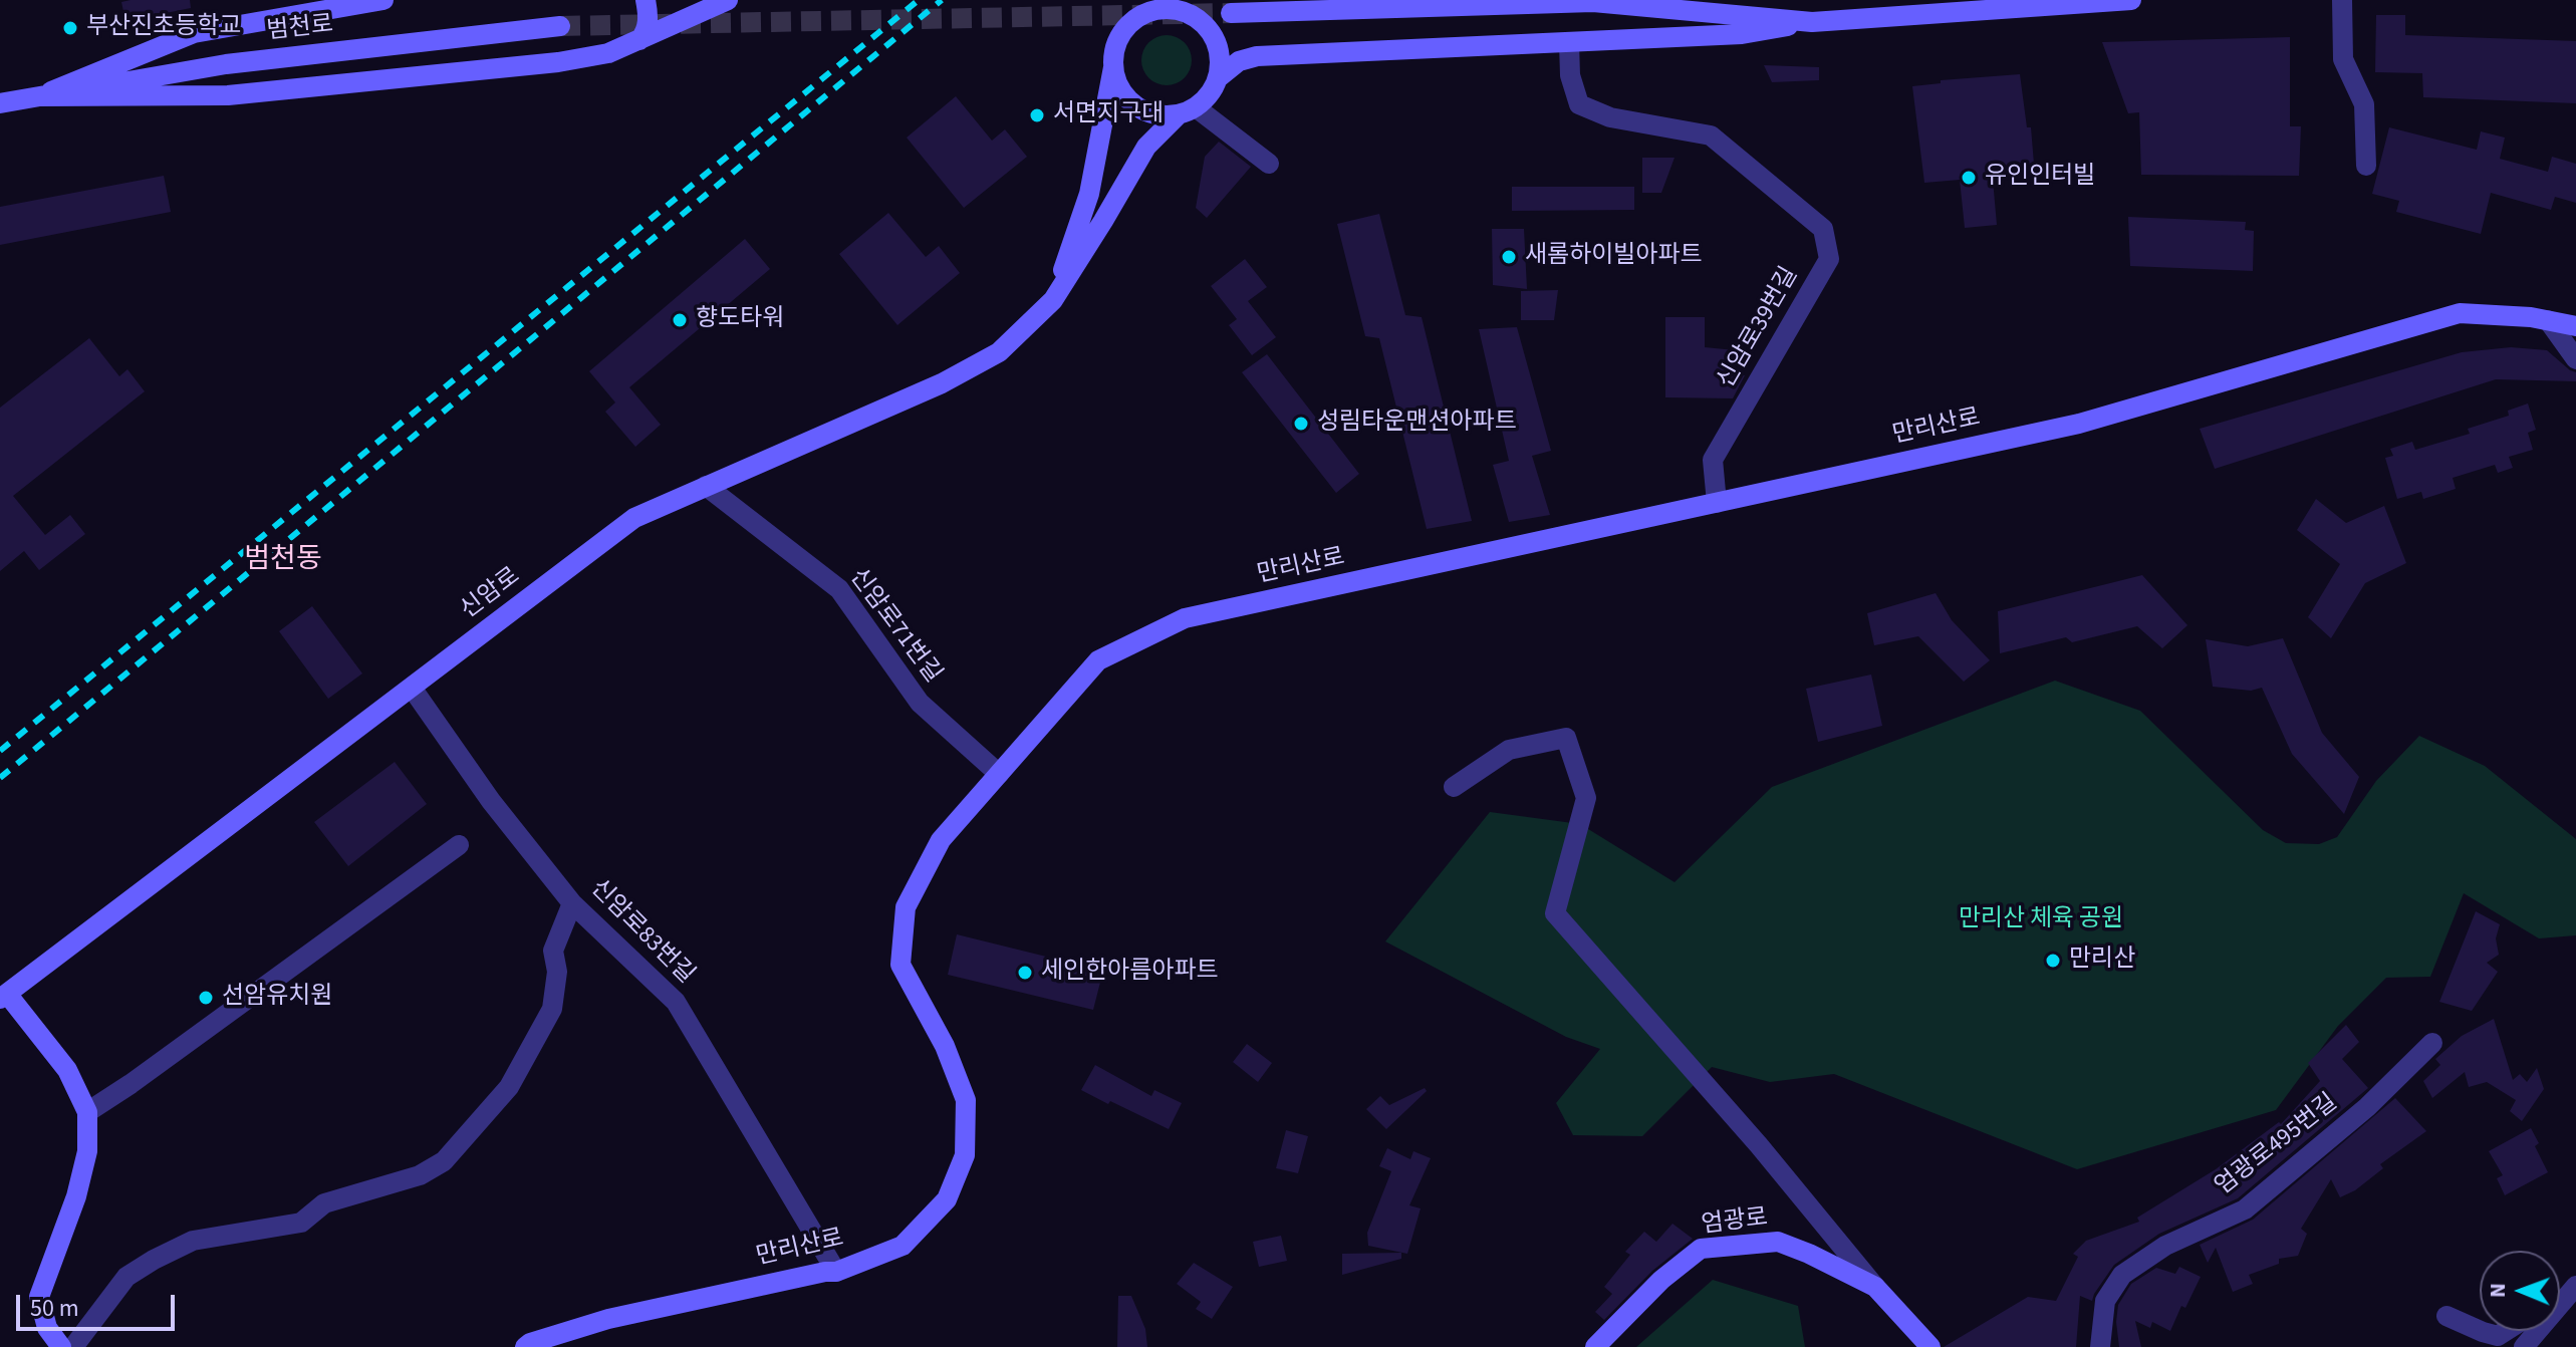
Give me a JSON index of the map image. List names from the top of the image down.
{
  "streets": {
    "main road": [
      "범천로",
      "만리산로",
      "신암로",
      "엄광로"
    ],
    "street": [
      "신암로39번길",
      "신암로71번길",
      "신암로83번길",
      "엄광로495번길"
    ]
  },
  "crossings": [
    ["신암로39번길", "만리산로"],
    ["만리산로", "신암로71번길"],
    ["만리산로", "신암로83번길"],
    ["신암로", "신암로71번길"],
    ["신암로", "신암로83번길"]
  ],
  "districts": ["범천동"],
  "parks": ["만리산 체육 공원"],
  "places": [
    "부산진초등학교",
    "서면지구대",
    "유인인터빌",
    "새롬하이빌아파트",
    "향도타워",
    "성림타운맨션아파트",
    "만리산",
    "세인한아름아파트",
    "선암유치원"
  ],
  "scale_bar": "50 m",
  "north": "left"
}
